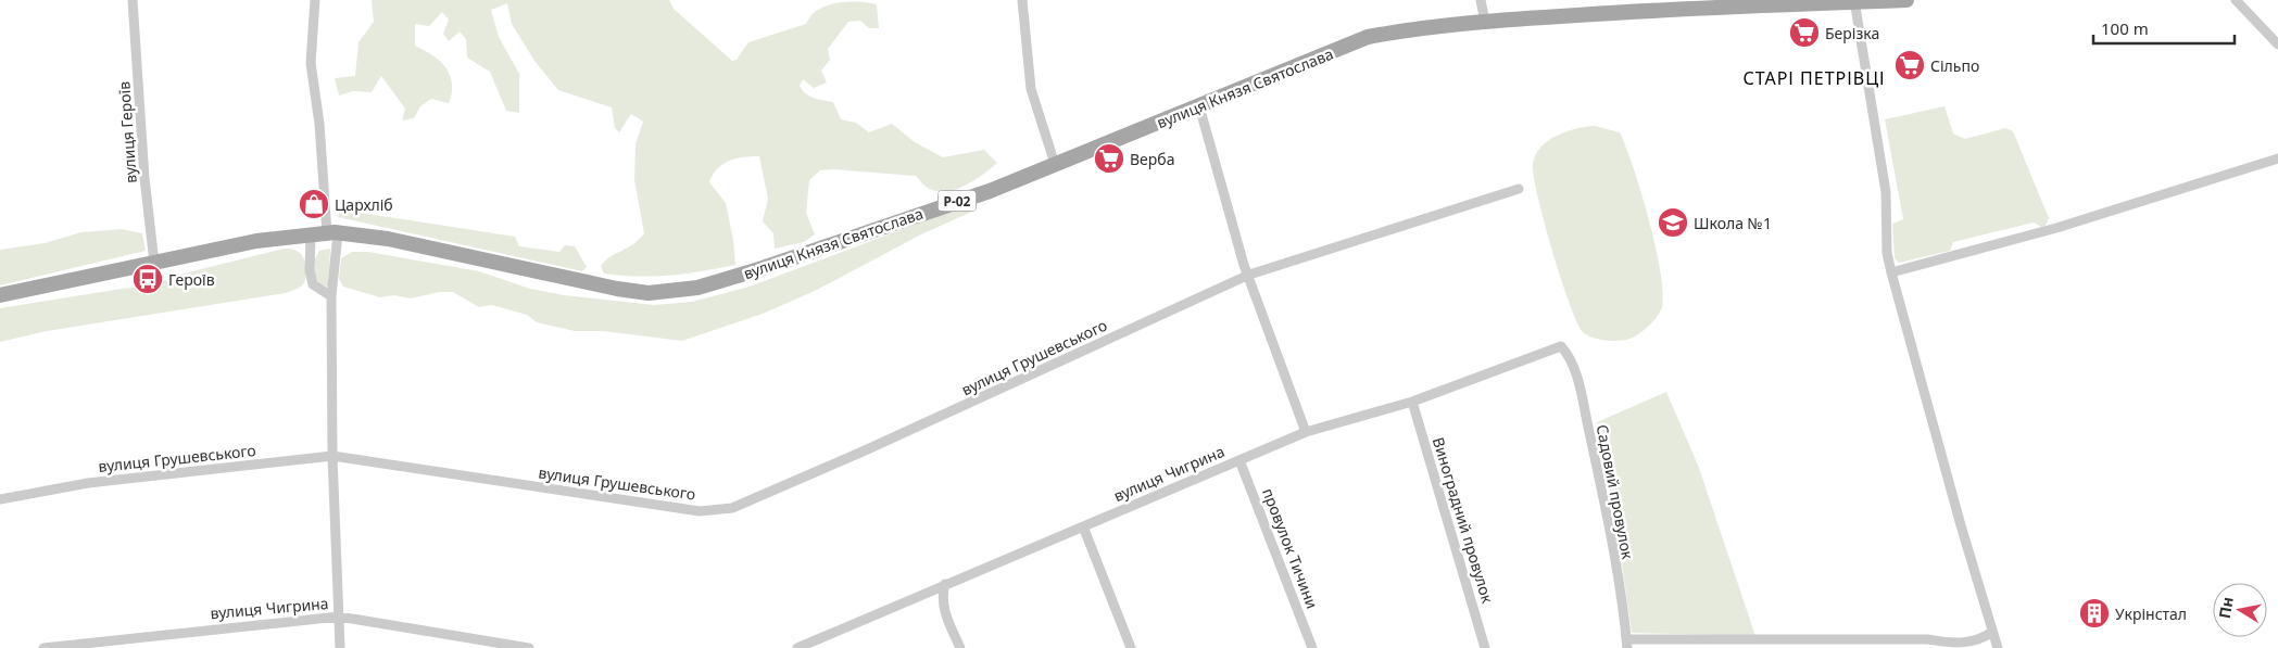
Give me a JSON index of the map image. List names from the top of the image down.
{
  "streets": {
    "main road": ["вулиця Князя Святослава", "Р-02"],
    "street": [
      "вулиця Героїв",
      "вулиця Грушевського",
      "вулиця Чигрина",
      "Садовий провулок",
      "Виноградний провулок",
      "провулок Тичини"
    ]
  },
  "crossings": [
    ["вулиця Князя Святослава", "вулиця Героїв"],
    ["вулиця Чигрина", "Садовий провулок"],
    ["вулиця Чигрина", "Виноградний провулок"],
    ["вулиця Чигрина", "провулок Тичини"]
  ],
  "districts": ["СТАРІ ПЕТРІВЦІ"],
  "places": {
    "supermarket": ["Берізка", "Сільпо", "Верба"],
    "shop": ["Цархліб"],
    "school or university": ["Школа №1"],
    "bus stop": ["Героїв"],
    "building": ["Укрінстал"]
  },
  "scale_bar": "100 m",
  "north": "left"
}
